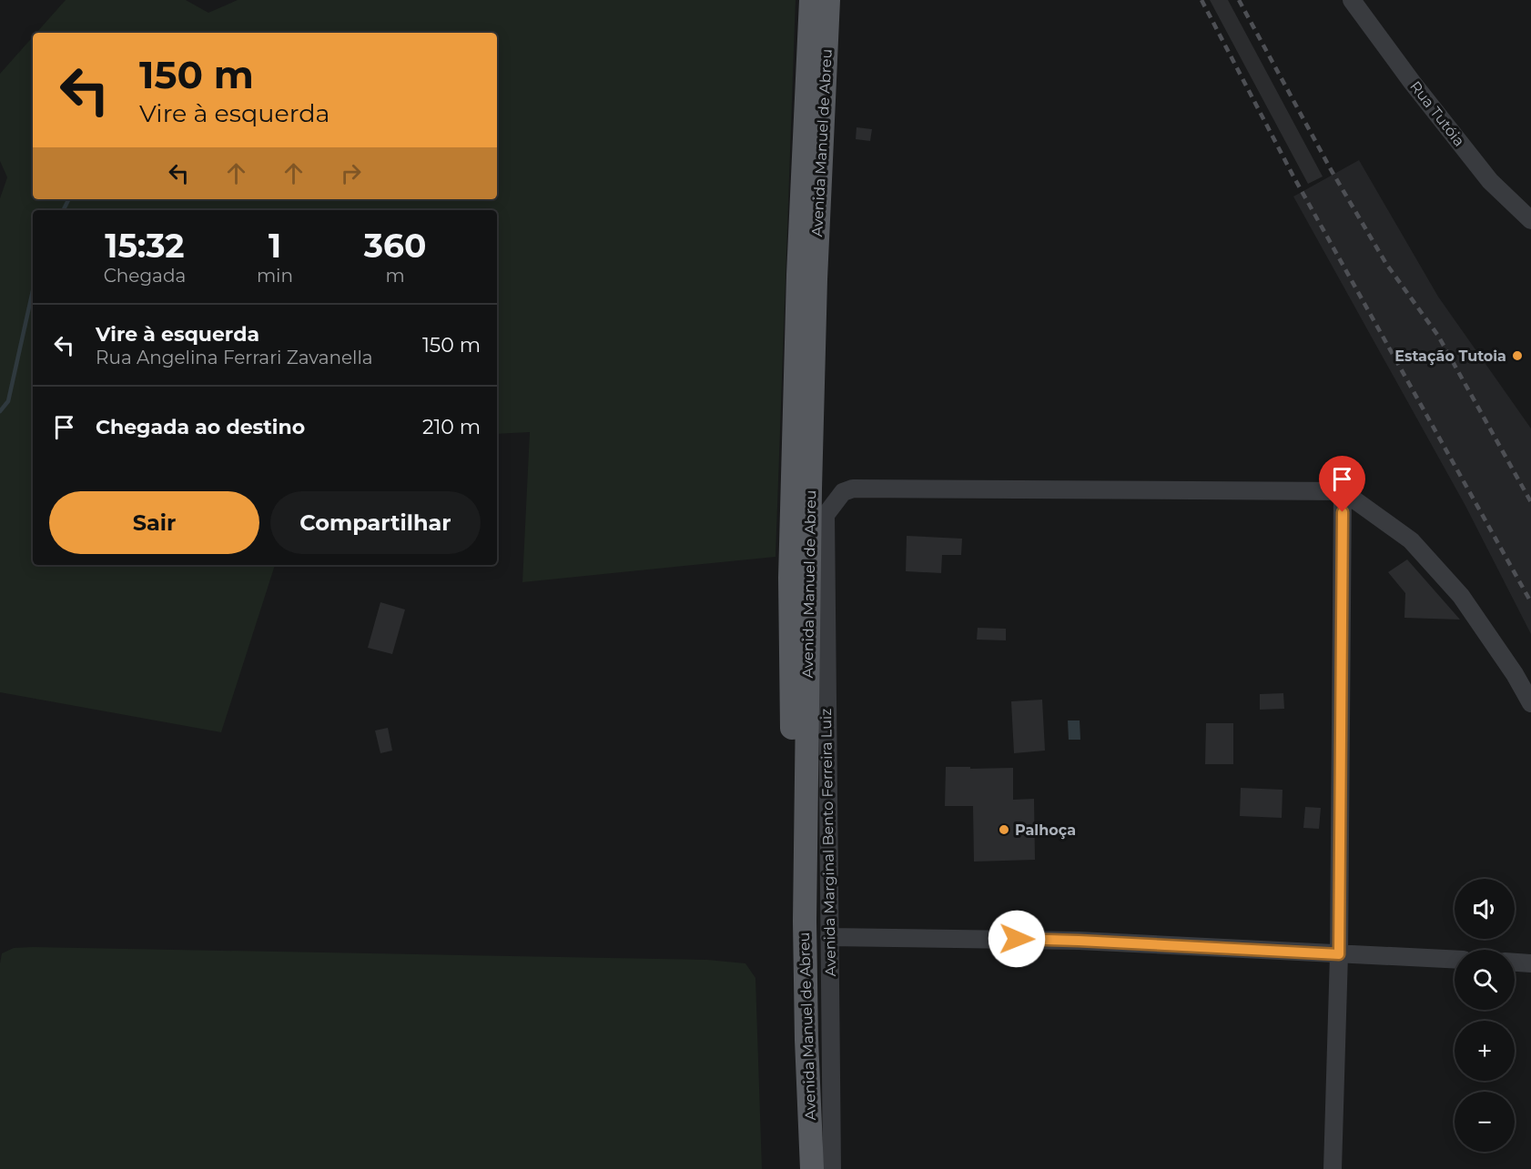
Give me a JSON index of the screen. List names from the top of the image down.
{
  "streets": {
    "main road": ["Avenida Manuel de Abreu"],
    "street": ["Rua Tutóia", "Avenida Marginal Bento Ferreira Luiz"]
  },
  "places": ["Estação Tutoia", "Palhoça"],
  "page": {
    "turn": ["150 m", "Vire à esquerda"],
    "eta": [
      "15:32",
      "Chegada",
      "1",
      "min",
      "360",
      "m"
    ],
    "list": [
      {
        "name": "Vire à esquerda",
        "note": "Rua Angelina Ferrari Zavanella",
        "value": "150 m"
      },
      {
        "name": "Chegada ao destino",
        "value": "210 m"
      }
    ],
    "buttons": ["Sair", "Compartilhar"],
    "map_buttons": ["+", "−"]
  }
}
